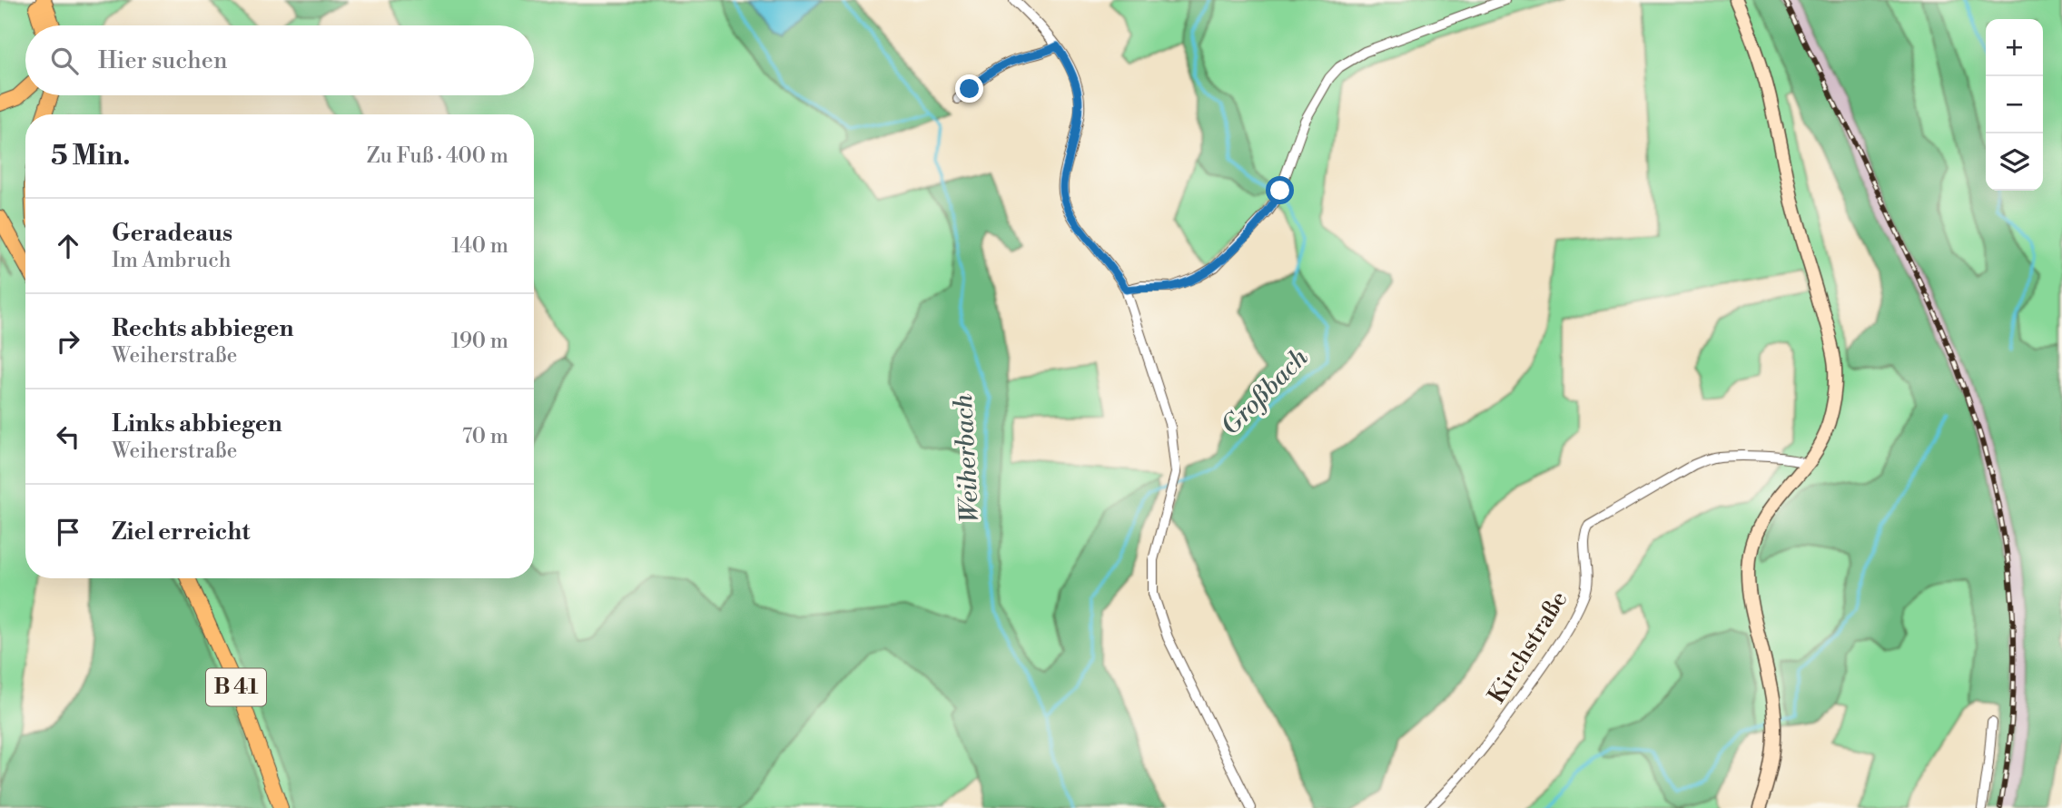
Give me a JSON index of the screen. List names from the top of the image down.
{
  "streets": {
    "highway": ["B 41"],
    "street": ["Kirchstraße"]
  },
  "water": ["Großbach", "Weiherbach"],
  "page": {
    "map_buttons": ["+", "−"],
    "search": "Hier suchen",
    "heading": ["5 Min.", "Zu Fuß · 400 m"],
    "list": [
      ["Geradeaus", "Im Ambruch", "140 m"],
      ["Rechts abbiegen", "Weiherstraße", "190 m"],
      ["Links abbiegen", "Weiherstraße", "70 m"],
      "Ziel erreicht"
    ]
  }
}
